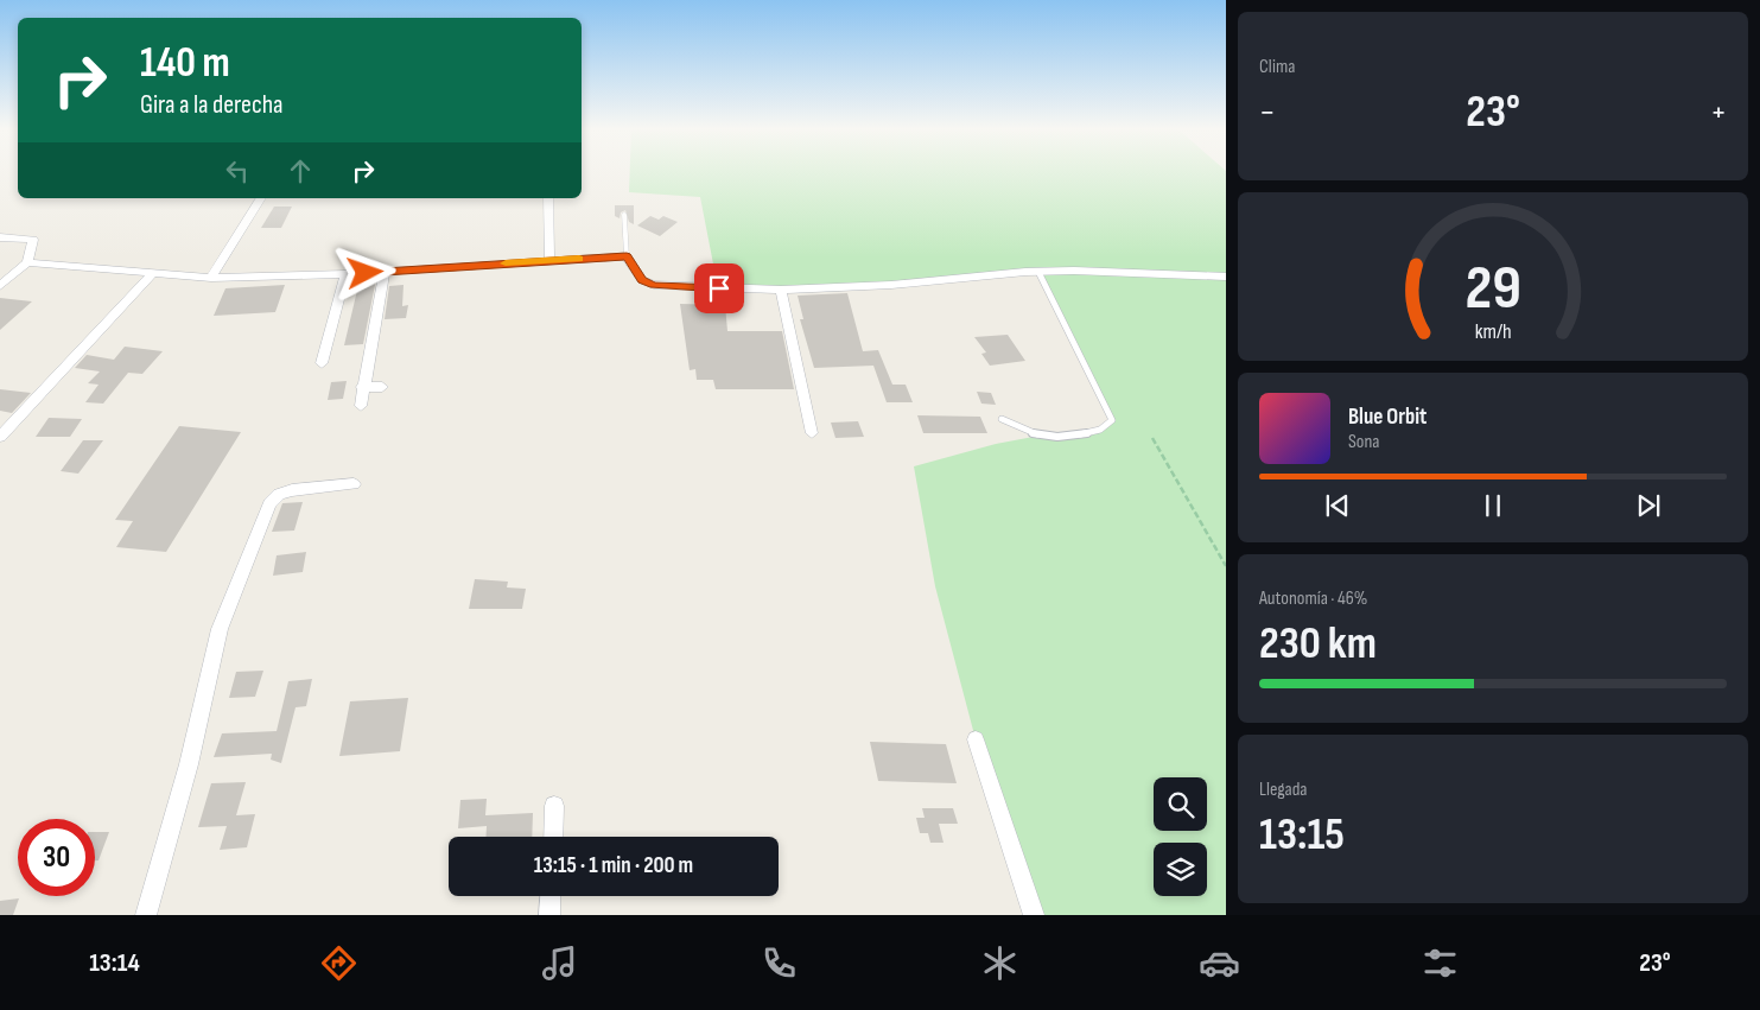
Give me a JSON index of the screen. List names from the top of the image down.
{
  "page": {
    "tile": [
      "Clima",
      ["Autonomía · 46%", "230 km"],
      ["Llegada", "13:15"]
    ],
    "turn": ["140 m", "Gira a la derecha"],
    "heat": ["−", "23°", "+"],
    "song": ["Blue Orbit", "Sona"],
    "limit": "30",
    "trip": "13:15 · 1 min · 200 m",
    "tabs": ["13:14", "23°"],
    "gauge": ["29", "km/h"]
  }
}
